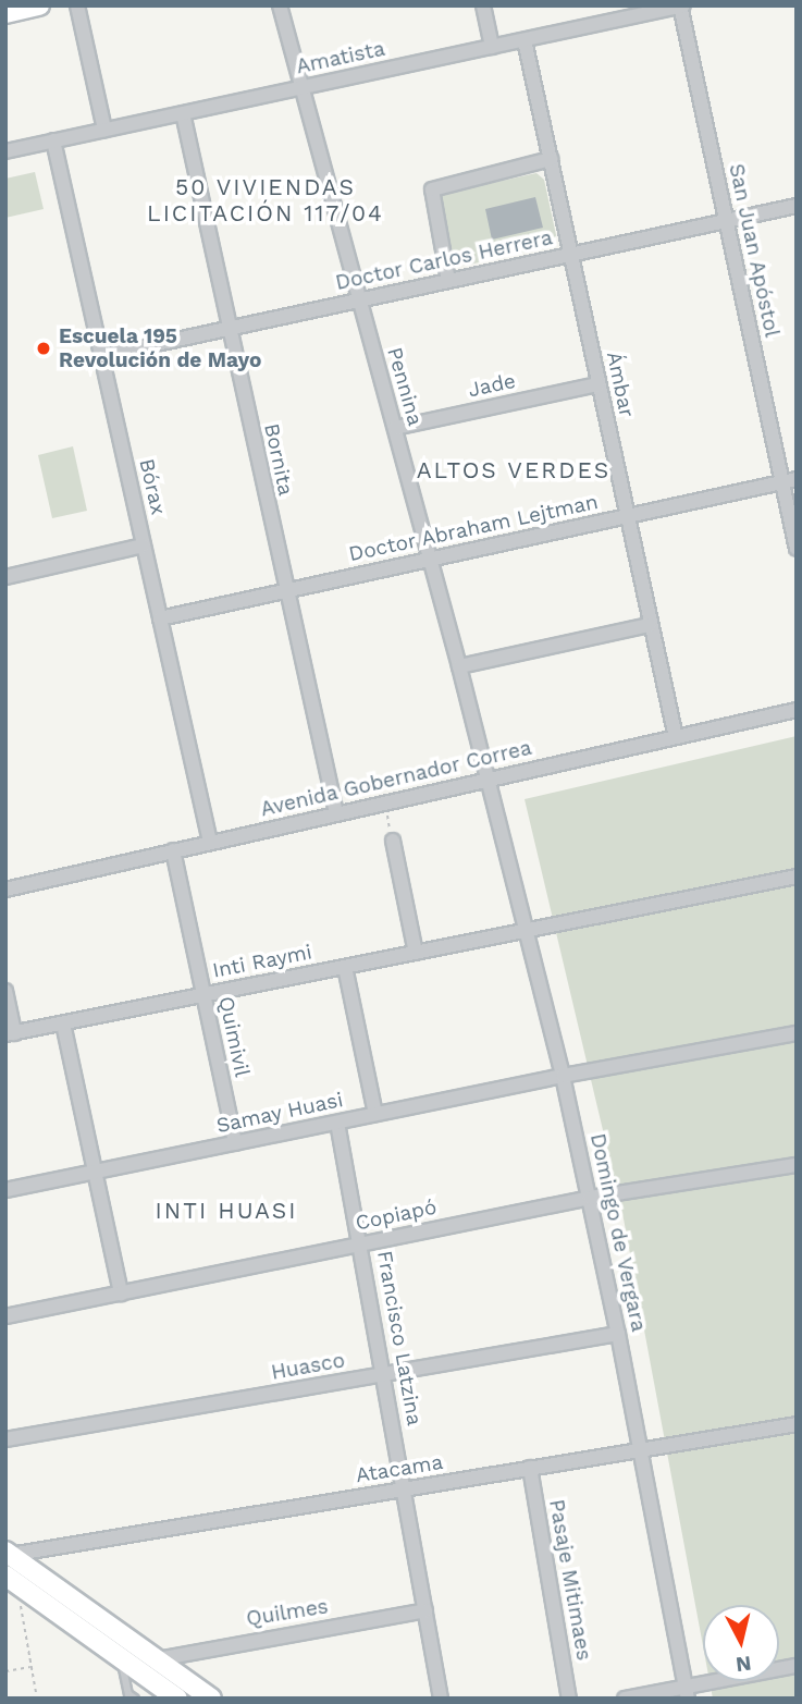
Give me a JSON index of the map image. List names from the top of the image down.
{
  "streets": {
    "street": [
      "Amatista",
      "San Juan Apóstol",
      "Doctor Carlos Herrera",
      "Ámbar",
      "Jade",
      "Pennina",
      "Bornita",
      "Bórax",
      "Doctor Abraham Lejtman",
      "Avenida Gobernador Correa",
      "Inti Raymi",
      "Quimivil",
      "Samay Huasi",
      "Copiapó",
      "Domingo de Vergara",
      "Francisco Latzina",
      "Huasco",
      "Atacama",
      "Pasaje Mitimaes",
      "Quilmes"
    ]
  },
  "crossings": [
    ["Amatista", "San Juan Apóstol"],
    ["Amatista", "Ámbar"],
    ["Amatista", "Pennina"],
    ["Amatista", "Bornita"],
    ["Amatista", "Bórax"],
    ["San Juan Apóstol", "Doctor Carlos Herrera"],
    ["San Juan Apóstol", "Doctor Abraham Lejtman"],
    ["Doctor Carlos Herrera", "Ámbar"],
    ["Doctor Carlos Herrera", "Pennina"],
    ["Doctor Carlos Herrera", "Bornita"],
    ["Doctor Carlos Herrera", "Bórax"],
    ["Ámbar", "Jade"],
    ["Ámbar", "Doctor Abraham Lejtman"],
    ["Ámbar", "Avenida Gobernador Correa"],
    ["Jade", "Pennina"],
    ["Pennina", "Doctor Abraham Lejtman"],
    ["Pennina", "Avenida Gobernador Correa"],
    ["Pennina", "Domingo de Vergara"],
    ["Bornita", "Doctor Abraham Lejtman"],
    ["Bornita", "Avenida Gobernador Correa"],
    ["Bórax", "Doctor Abraham Lejtman"],
    ["Bórax", "Avenida Gobernador Correa"],
    ["Avenida Gobernador Correa", "Quimivil"],
    ["Avenida Gobernador Correa", "Domingo de Vergara"],
    ["Inti Raymi", "Quimivil"],
    ["Inti Raymi", "Domingo de Vergara"],
    ["Quimivil", "Samay Huasi"],
    ["Samay Huasi", "Domingo de Vergara"],
    ["Samay Huasi", "Francisco Latzina"],
    ["Copiapó", "Domingo de Vergara"],
    ["Copiapó", "Francisco Latzina"],
    ["Domingo de Vergara", "Huasco"],
    ["Domingo de Vergara", "Atacama"],
    ["Francisco Latzina", "Huasco"],
    ["Francisco Latzina", "Atacama"],
    ["Francisco Latzina", "Quilmes"],
    ["Atacama", "Pasaje Mitimaes"]
  ],
  "districts": ["50 VIVIENDAS LICITACIÓN 117/04", "ALTOS VERDES", "INTI HUASI"],
  "places": ["Escuela 195 Revolución de Mayo"],
  "north": "bottom"
}
